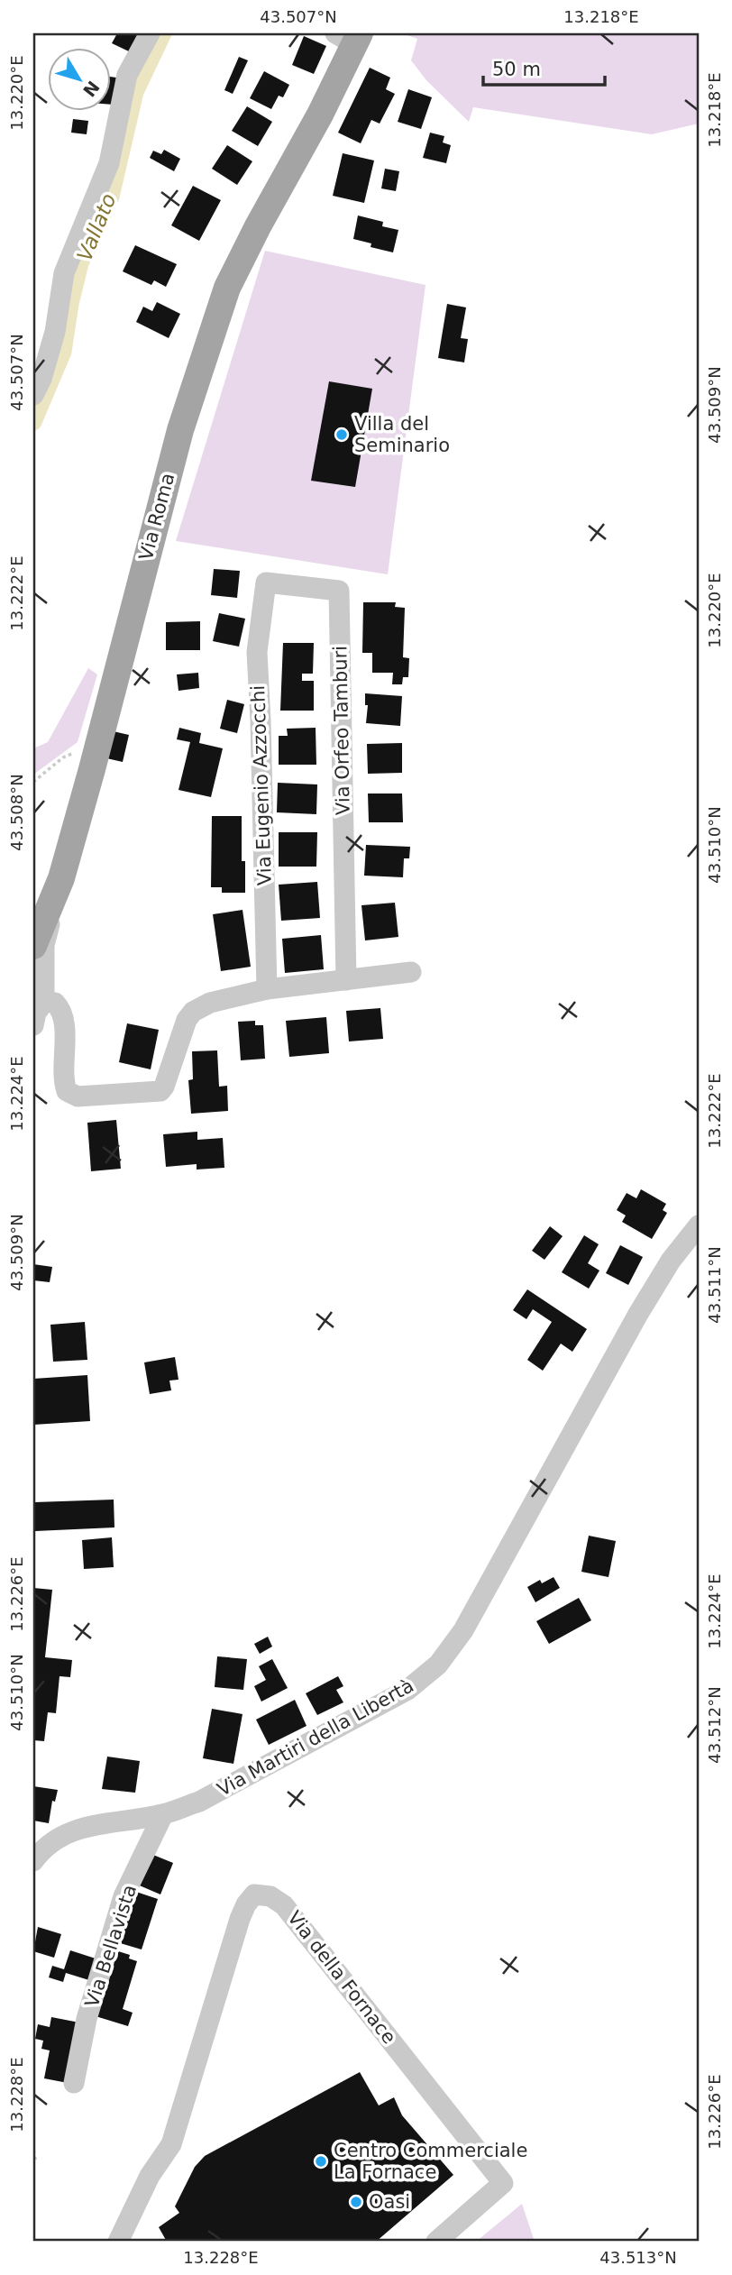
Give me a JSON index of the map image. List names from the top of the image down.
{
  "streets": {
    "main road": ["Via Roma"],
    "street": [
      "Via Orfeo Tamburi",
      "Via Eugenio Azzocchi",
      "Via Martiri della Libertà",
      "Via Bellavista",
      "Via della Fornace"
    ]
  },
  "crossings": [
    ["Via Orfeo Tamburi", "Via Eugenio Azzocchi"],
    ["Via Martiri della Libertà", "Via Bellavista"]
  ],
  "water": ["Vallato"],
  "places": ["Villa del Seminario", "Centro Commerciale La Fornace", "Oasi"],
  "scale_bar": "50 m",
  "north": "bottom right",
  "coordinates": [
    "43.507°N",
    "13.218°E",
    "13.220°E",
    "43.509°N",
    "13.222°E",
    "43.508°N",
    "43.510°N",
    "13.224°E",
    "43.511°N",
    "13.226°E",
    "43.512°N",
    "13.228°E",
    "43.513°N"
  ]
}
